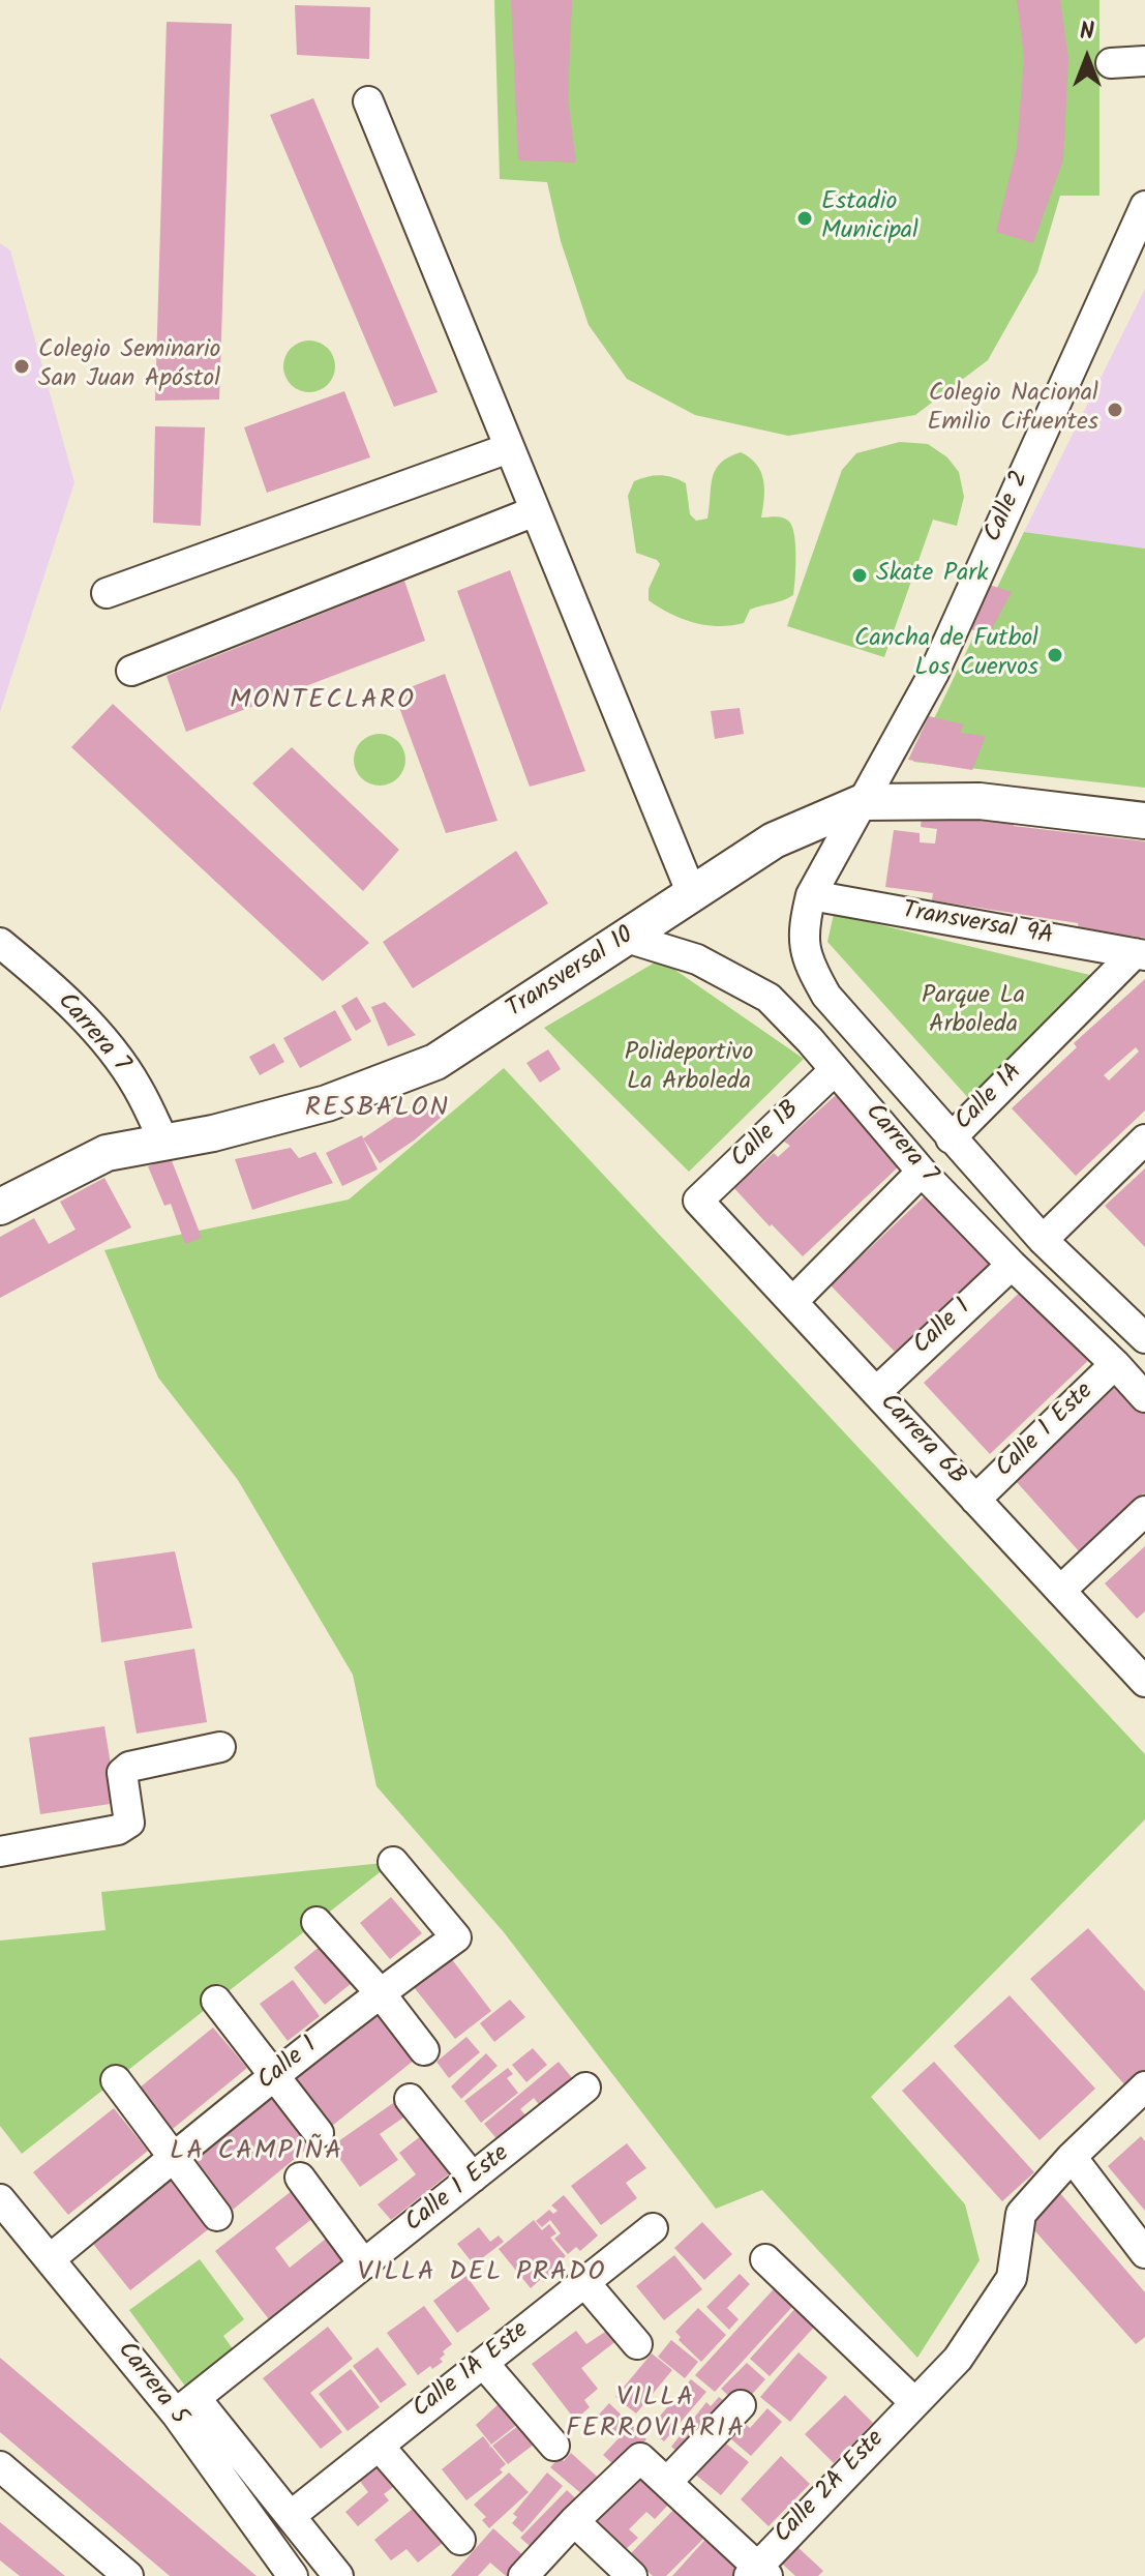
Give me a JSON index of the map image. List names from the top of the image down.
{
  "streets": {
    "main road": ["Transversal 10"],
    "street": [
      "Calle 2",
      "Transversal 9A",
      "Carrera 7",
      "Calle 1A",
      "Calle 1B",
      "Calle 1",
      "Calle 1 Este",
      "Carrera 6B",
      "Calle 1A Este",
      "Carrera 5",
      "Calle 2A Este"
    ]
  },
  "crossings": [
    ["Calle 2", "Transversal 10"],
    ["Calle 2", "Carrera 7"],
    ["Transversal 9A", "Carrera 7"],
    ["Transversal 9A", "Calle 1A"],
    ["Transversal 10", "Carrera 7"],
    ["Carrera 7", "Calle 1A"],
    ["Carrera 7", "Calle 1B"],
    ["Carrera 7", "Calle 1"],
    ["Carrera 7", "Calle 1 Este"],
    ["Calle 1B", "Carrera 6B"],
    ["Calle 1", "Carrera 6B"],
    ["Calle 1", "Carrera 5"],
    ["Calle 1 Este", "Carrera 6B"],
    ["Calle 1 Este", "Carrera 5"],
    ["Calle 1A Este", "Carrera 5"]
  ],
  "districts": [
    "MONTECLARO",
    "RESBALON",
    "LA CAMPIÑA",
    "VILLA DEL PRADO",
    "VILLA FERROVIARIA"
  ],
  "parks": ["Parque La Arboleda", "Polideportivo La Arboleda"],
  "places": [
    "Estadio Municipal",
    "Colegio Seminario San Juan Apóstol",
    "Colegio Nacional Emilio Cifuentes",
    "Skate Park",
    "Cancha de Futbol Los Cuervos"
  ],
  "north": "top"
}
